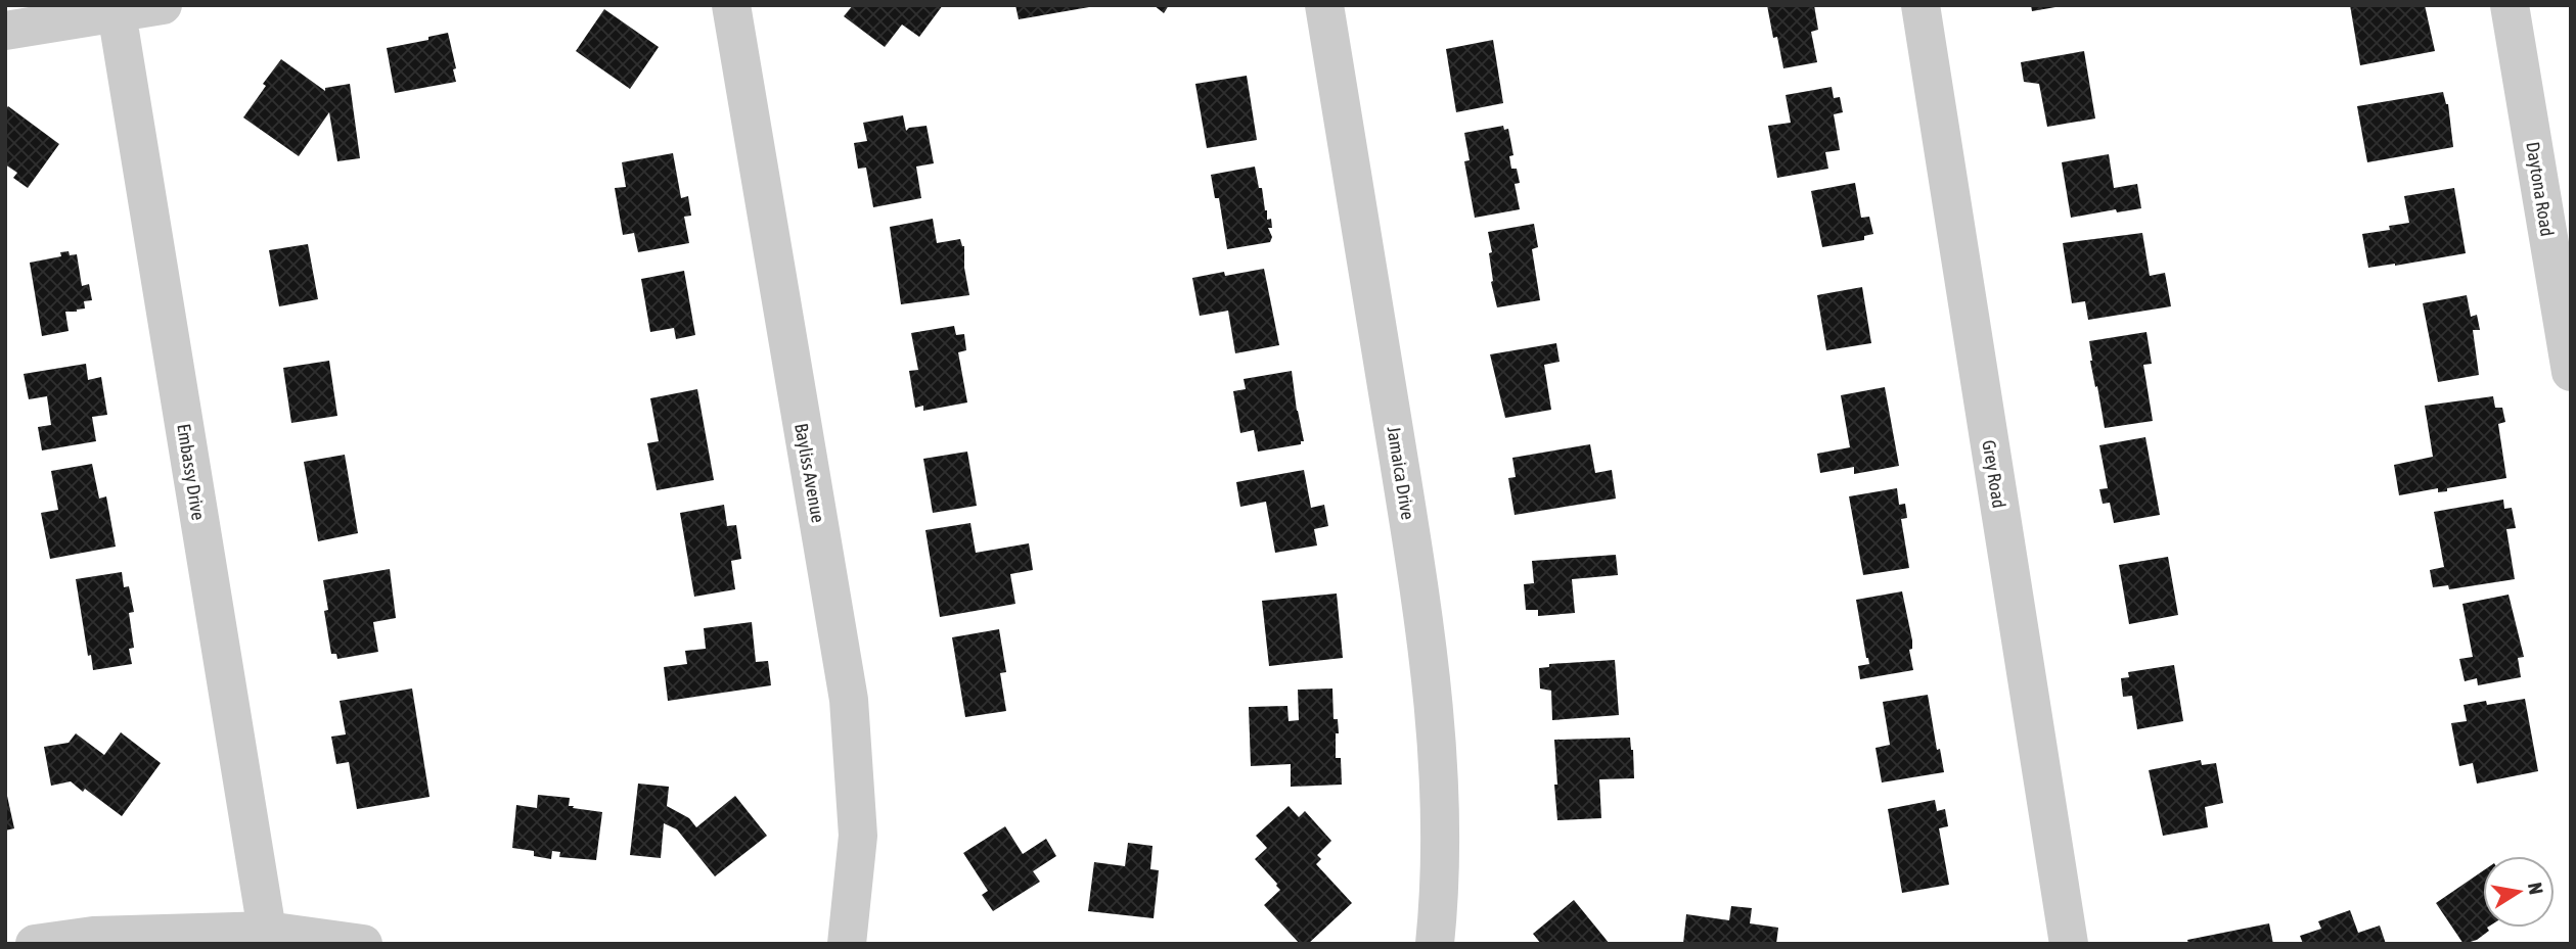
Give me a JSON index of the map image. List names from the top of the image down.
{
  "streets": {
    "street": [
      "Daytona Road",
      "Embassy Drive",
      "Bayliss Avenue",
      "Jamaica Drive",
      "Grey Road"
    ]
  },
  "north": "right"
}
